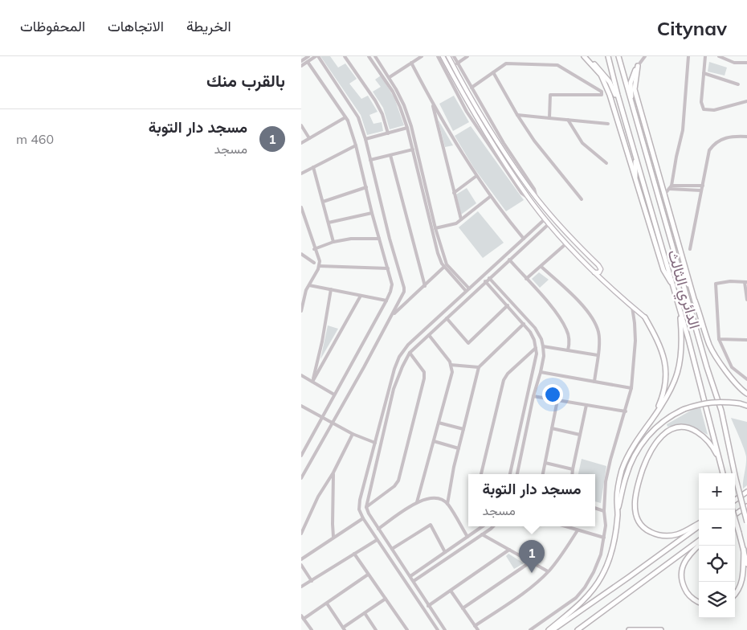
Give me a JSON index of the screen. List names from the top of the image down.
{
  "streets": {
    "highway": ["الدائري الثالث"]
  },
  "page": {
    "header": "Citynav",
    "nav": ["الخريطة", "الاتجاهات", "المحفوظات"],
    "heading": "بالقرب منك",
    "list": [
      {
        "mark": "1",
        "name": "مسجد دار التوبة",
        "note": "مسجد",
        "value": "460 m"
      }
    ],
    "map_buttons": ["+", "−"],
    "popup": ["مسجد دار التوبة", "مسجد"],
    "pins": "1"
  }
}
